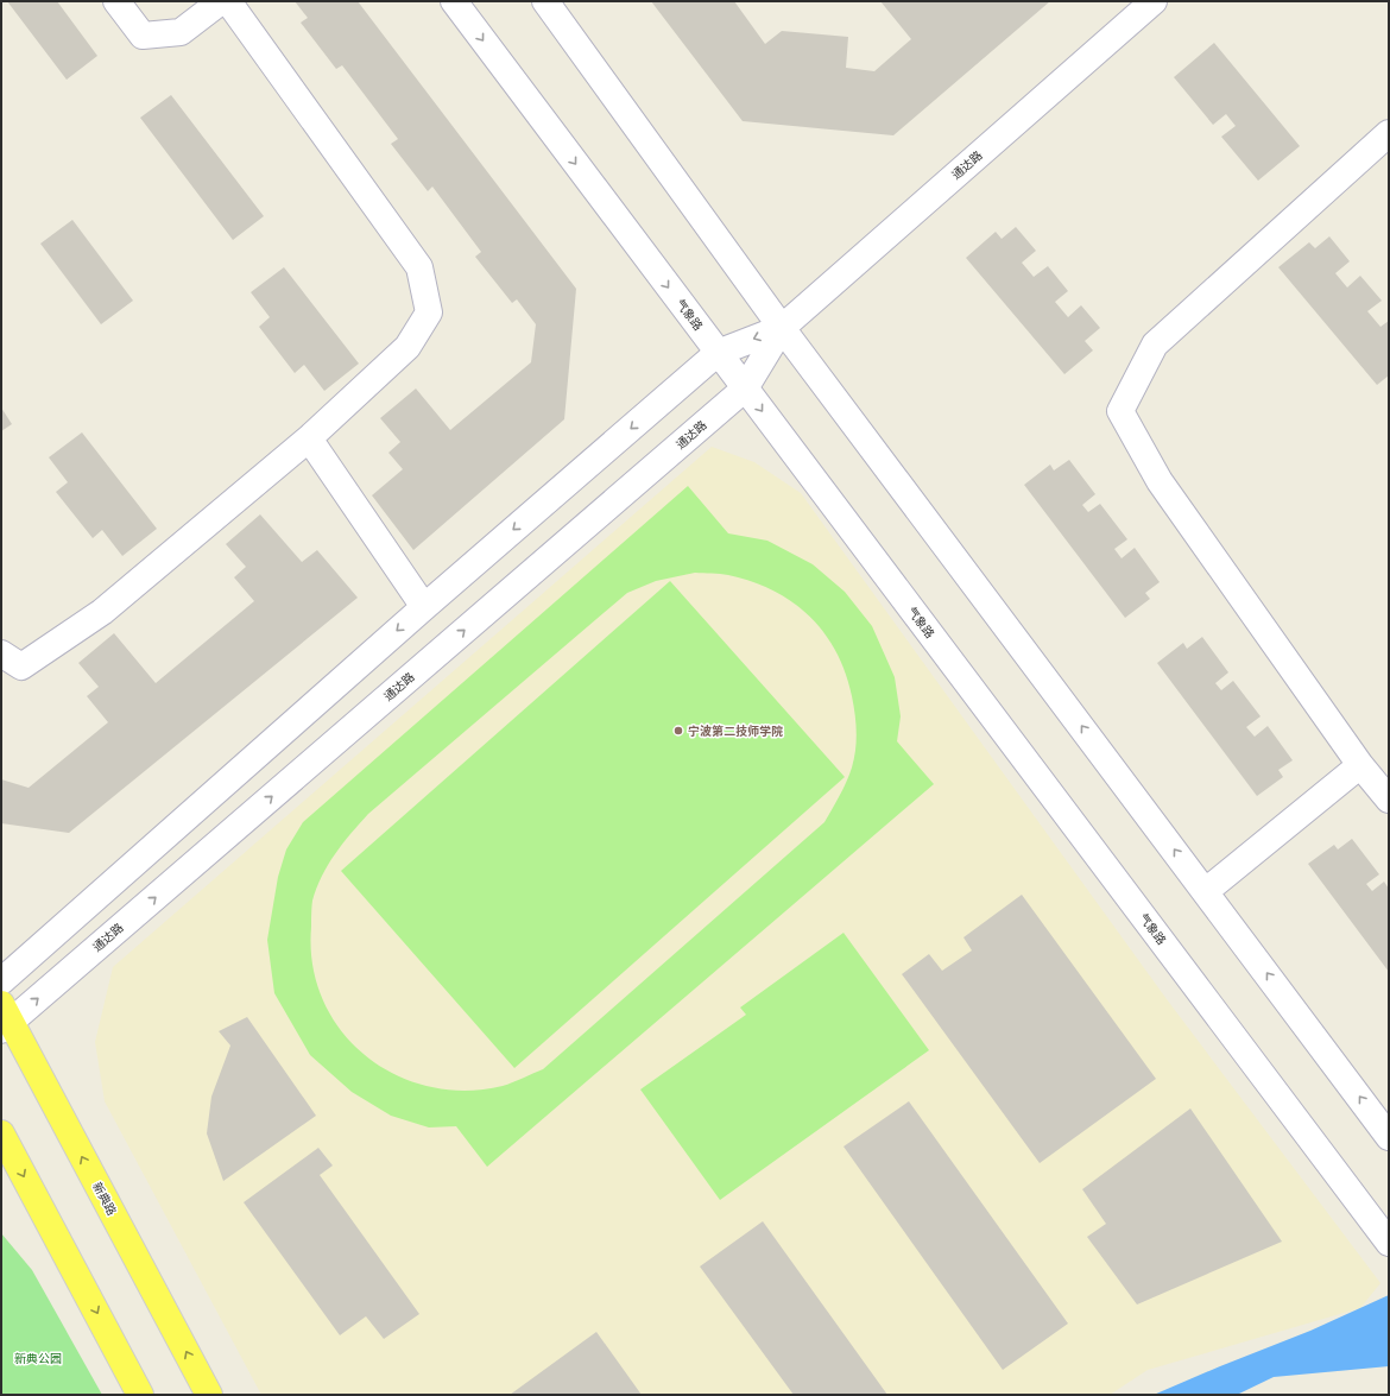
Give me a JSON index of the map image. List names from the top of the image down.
{
  "streets": {
    "main road": ["新典路"],
    "street": ["通达路", "气象路"]
  },
  "crossings": [
    ["通达路", "气象路"],
    ["通达路", "新典路"]
  ],
  "parks": ["新典公园"],
  "places": ["宁波第二技师学院"]
}
